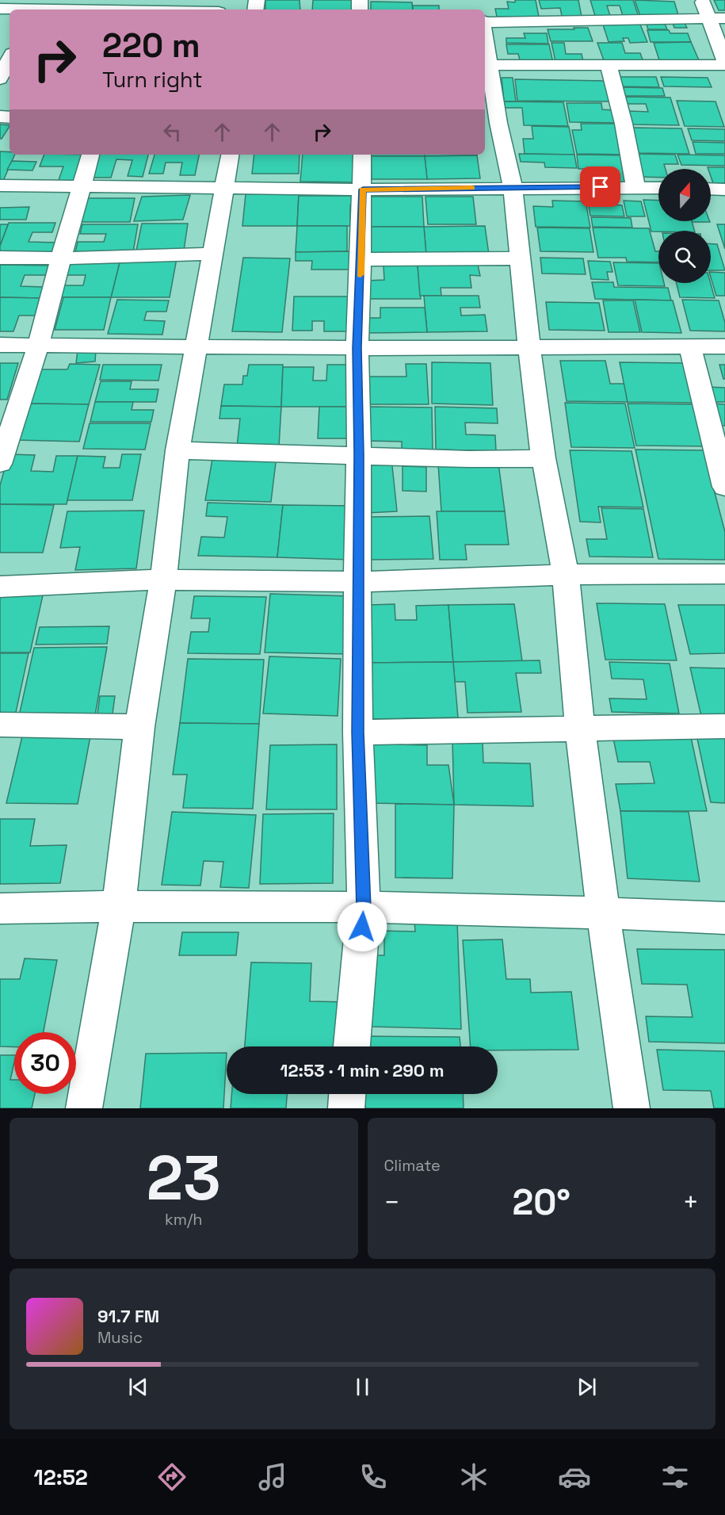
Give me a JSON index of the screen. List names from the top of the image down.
{
  "north": "top",
  "page": {
    "turn": ["220 m", "Turn right"],
    "limit": "30",
    "trip": "12:53 · 1 min · 290 m",
    "tile": [
      ["23", "km/h"],
      "Climate"
    ],
    "heat": ["−", "20°", "+"],
    "song": ["91.7 FM", "Music"],
    "tabs": "12:52"
  }
}
